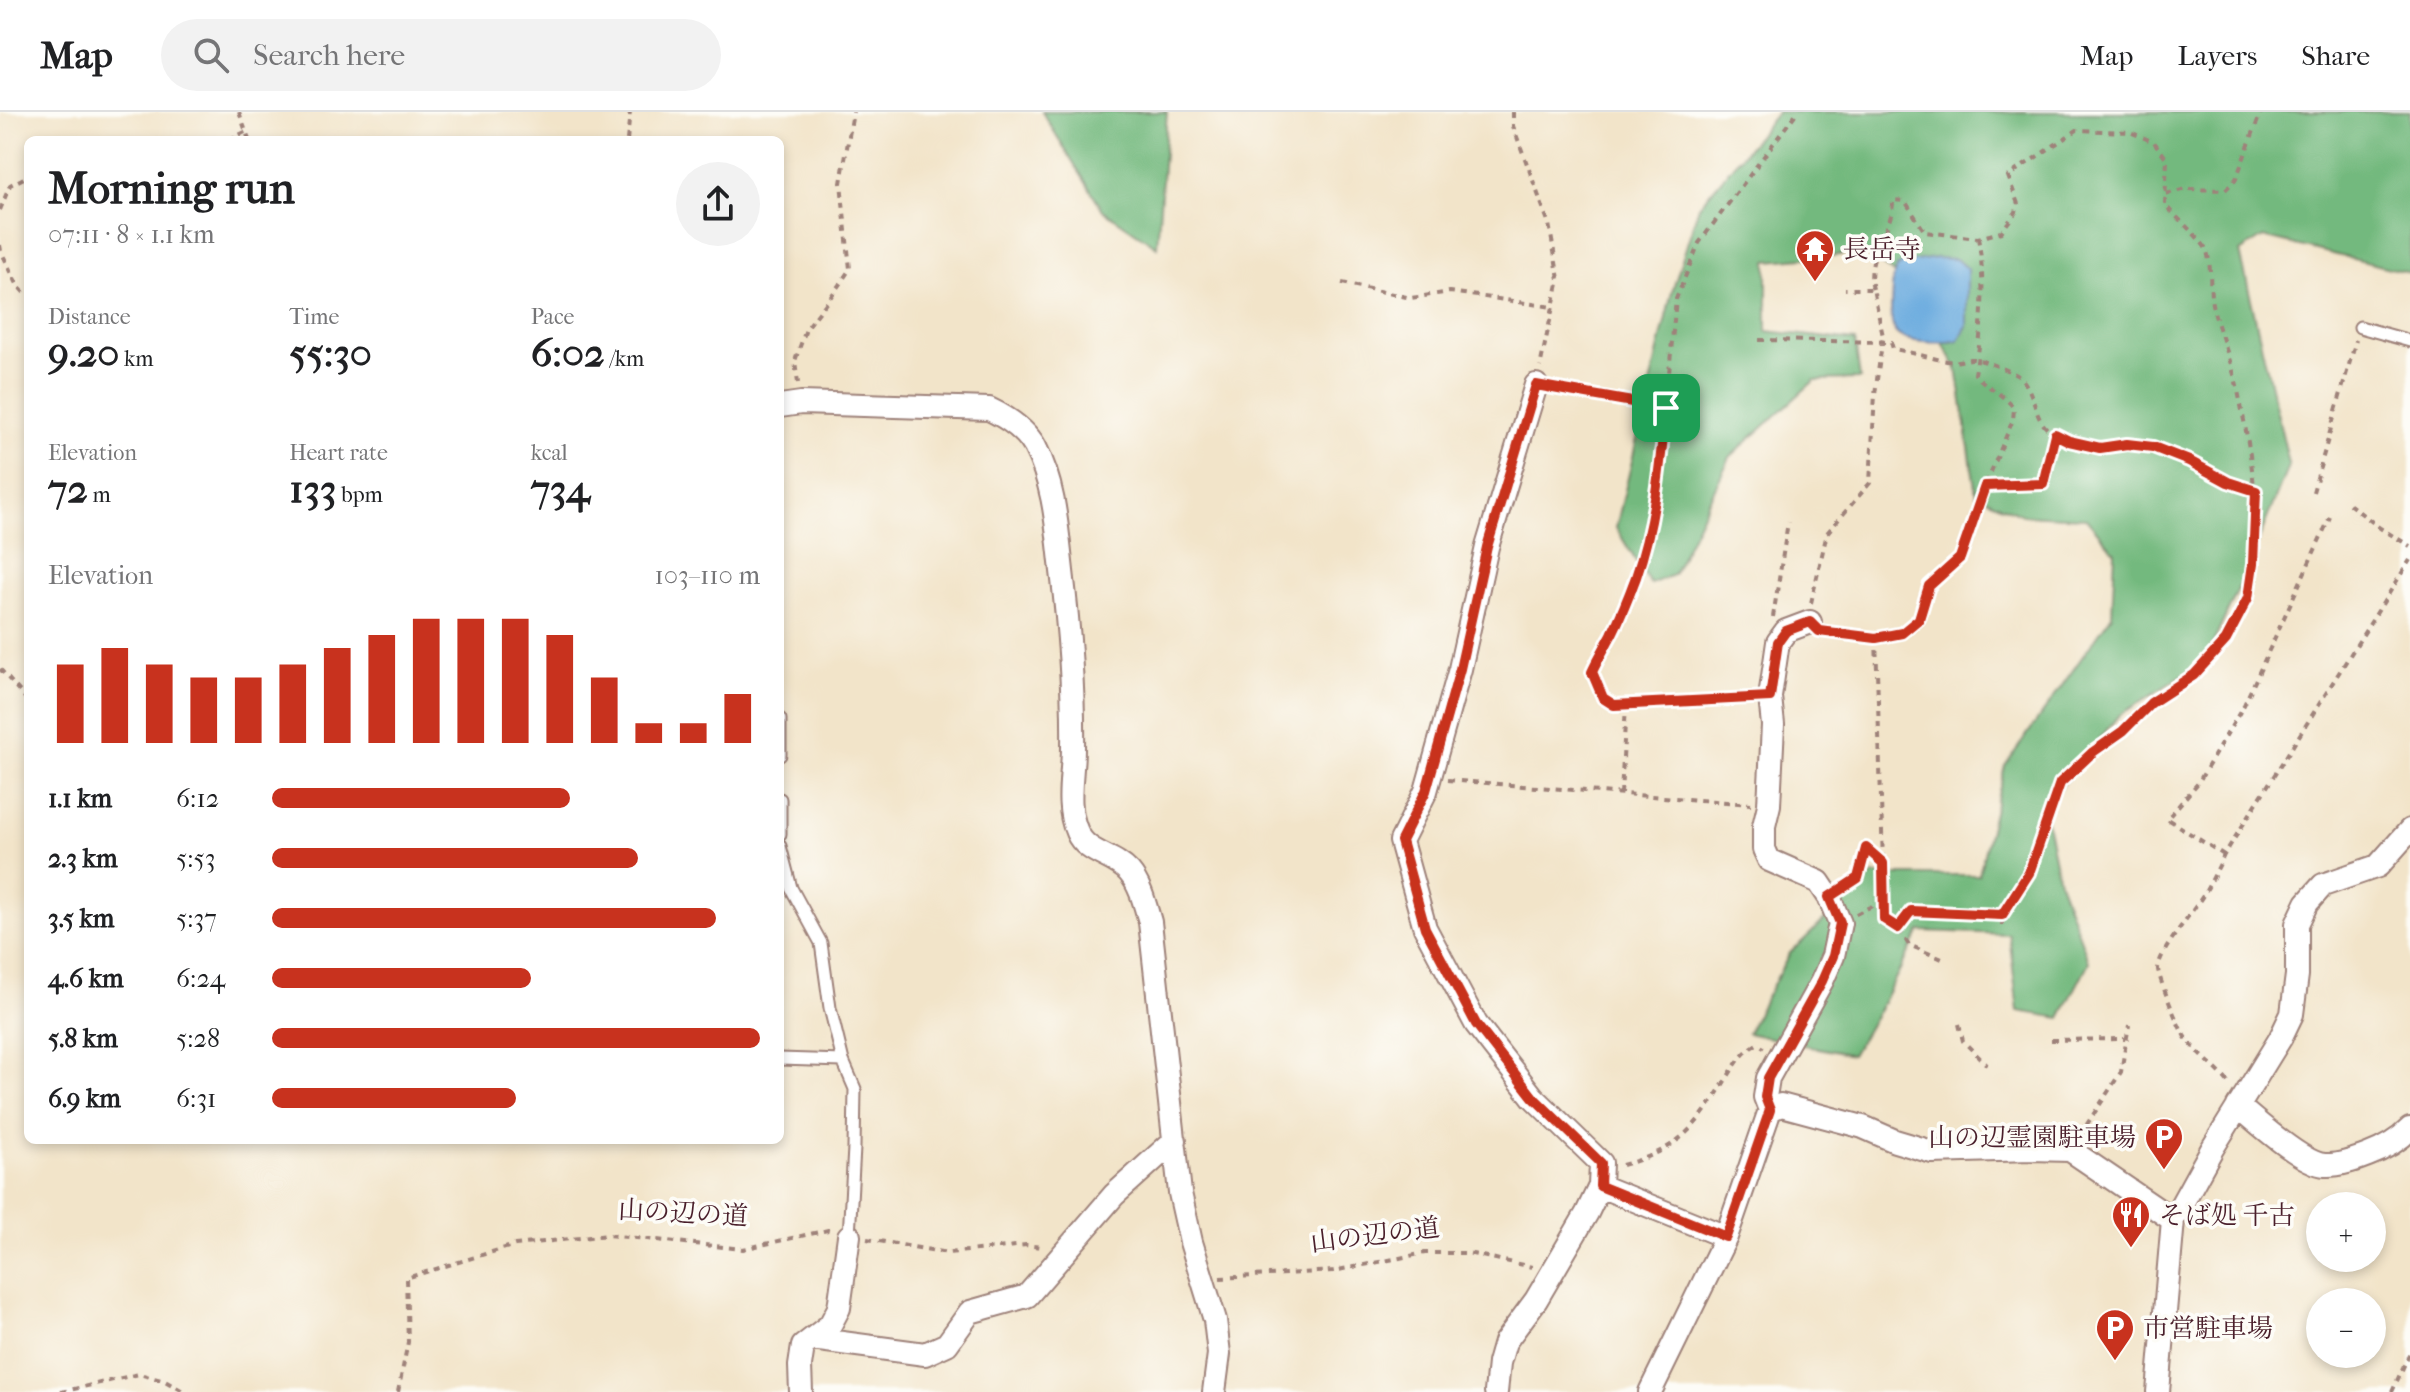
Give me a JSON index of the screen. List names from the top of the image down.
{
  "streets": {
    "path": ["山の辺の道"]
  },
  "places": {
    "temple": ["長岳寺"],
    "parking": ["山の辺霊園駐車場", "市営駐車場"],
    "restaurant": ["そば処 千古"]
  },
  "page": {
    "header": "Map",
    "search": "Search here",
    "nav": ["Map", "Layers", "Share"],
    "heading": ["Morning run", "07:11 · 8 × 1.1 km"],
    "stats": [
      ["Distance", "9.20 km"],
      ["Time", "55:30"],
      ["Pace", "6:02 /km"],
      ["Elevation", "72 m"],
      ["Heart rate", "133 bpm"],
      ["kcal", "734"]
    ],
    "chart": ["Elevation", "103–110 m"],
    "list": [
      {
        "name": "1.1 km",
        "note": "6:12"
      },
      {
        "name": "2.3 km",
        "note": "5:53"
      },
      {
        "name": "3.5 km",
        "note": "5:37"
      },
      {
        "name": "4.6 km",
        "note": "6:24"
      },
      {
        "name": "5.8 km",
        "note": "5:28"
      },
      {
        "name": "6.9 km",
        "note": "6:31"
      }
    ],
    "map_buttons": ["+", "−"]
  }
}
